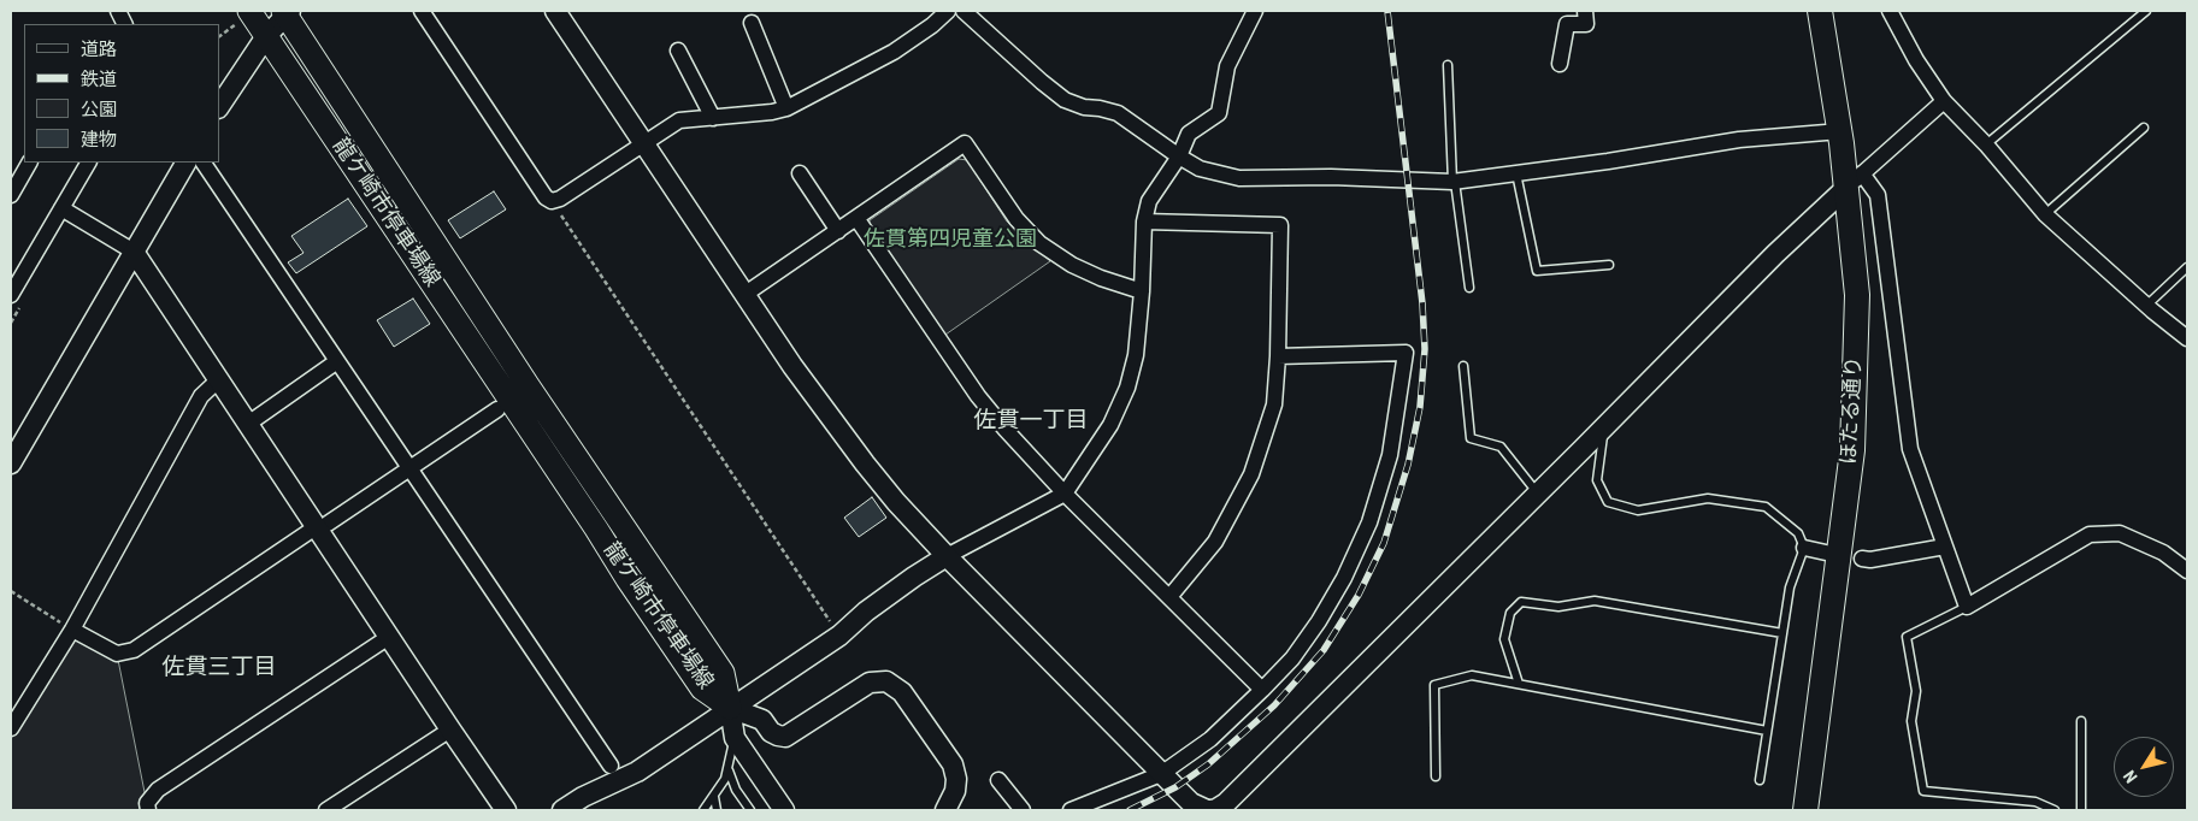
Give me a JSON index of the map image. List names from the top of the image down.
{
  "streets": {
    "main road": ["龍ケ崎市停車場線", "ほたる通り"]
  },
  "districts": ["佐貫一丁目", "佐貫三丁目"],
  "parks": ["佐貫第四児童公園"],
  "legend": [
    "道路",
    "鉄道",
    "公園",
    "建物"
  ],
  "north": "bottom left"
}
